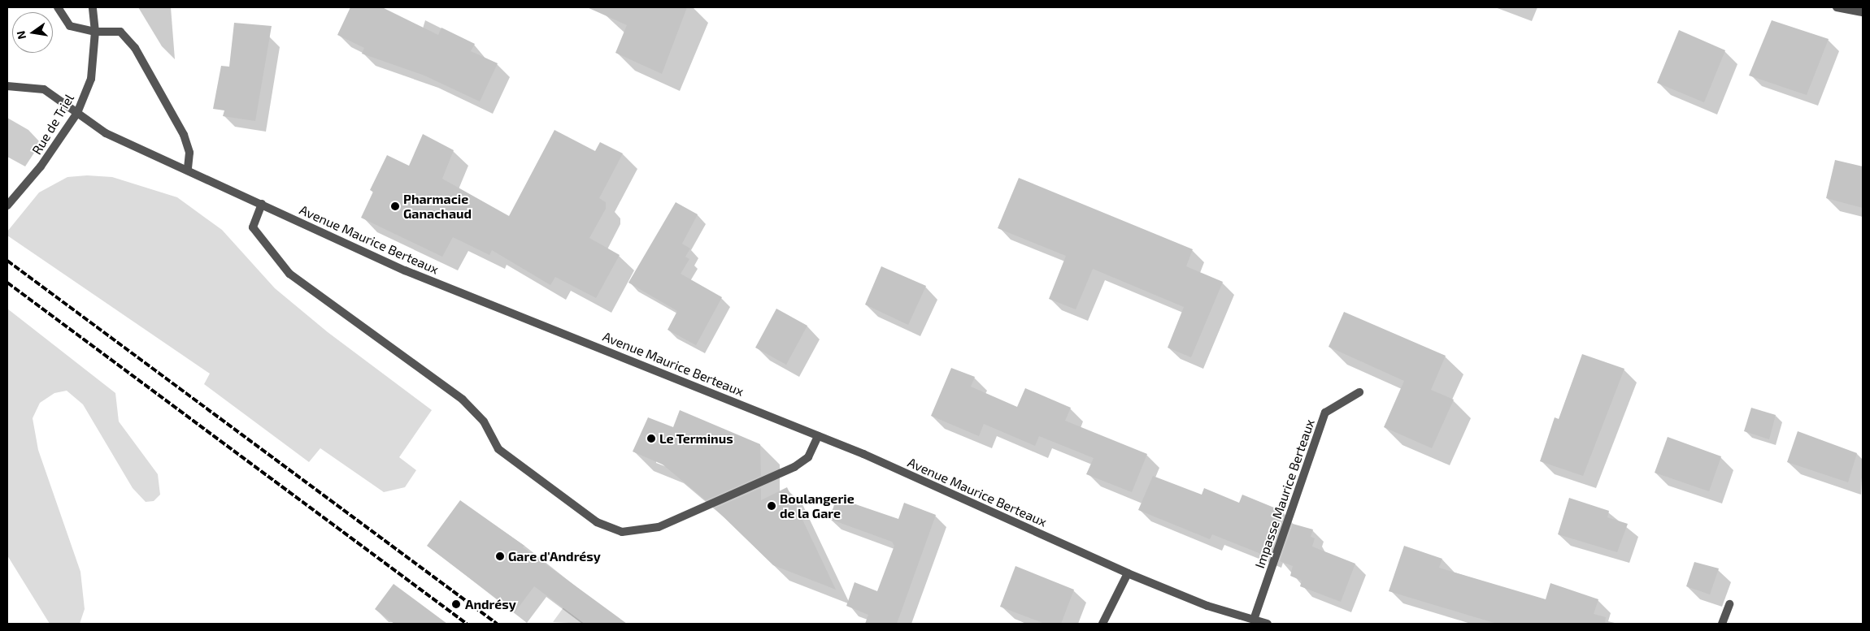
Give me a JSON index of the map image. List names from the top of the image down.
{
  "streets": {
    "street": ["Rue de Triel", "Avenue Maurice Berteaux", "Impasse Maurice Berteaux"]
  },
  "crossings": [
    ["Rue de Triel", "Avenue Maurice Berteaux"],
    ["Avenue Maurice Berteaux", "Impasse Maurice Berteaux"]
  ],
  "places": [
    "Pharmacie Ganachaud",
    "Le Terminus",
    "Boulangerie de la Gare",
    "Gare d'Andrésy",
    "Andrésy"
  ],
  "north": "left"
}
